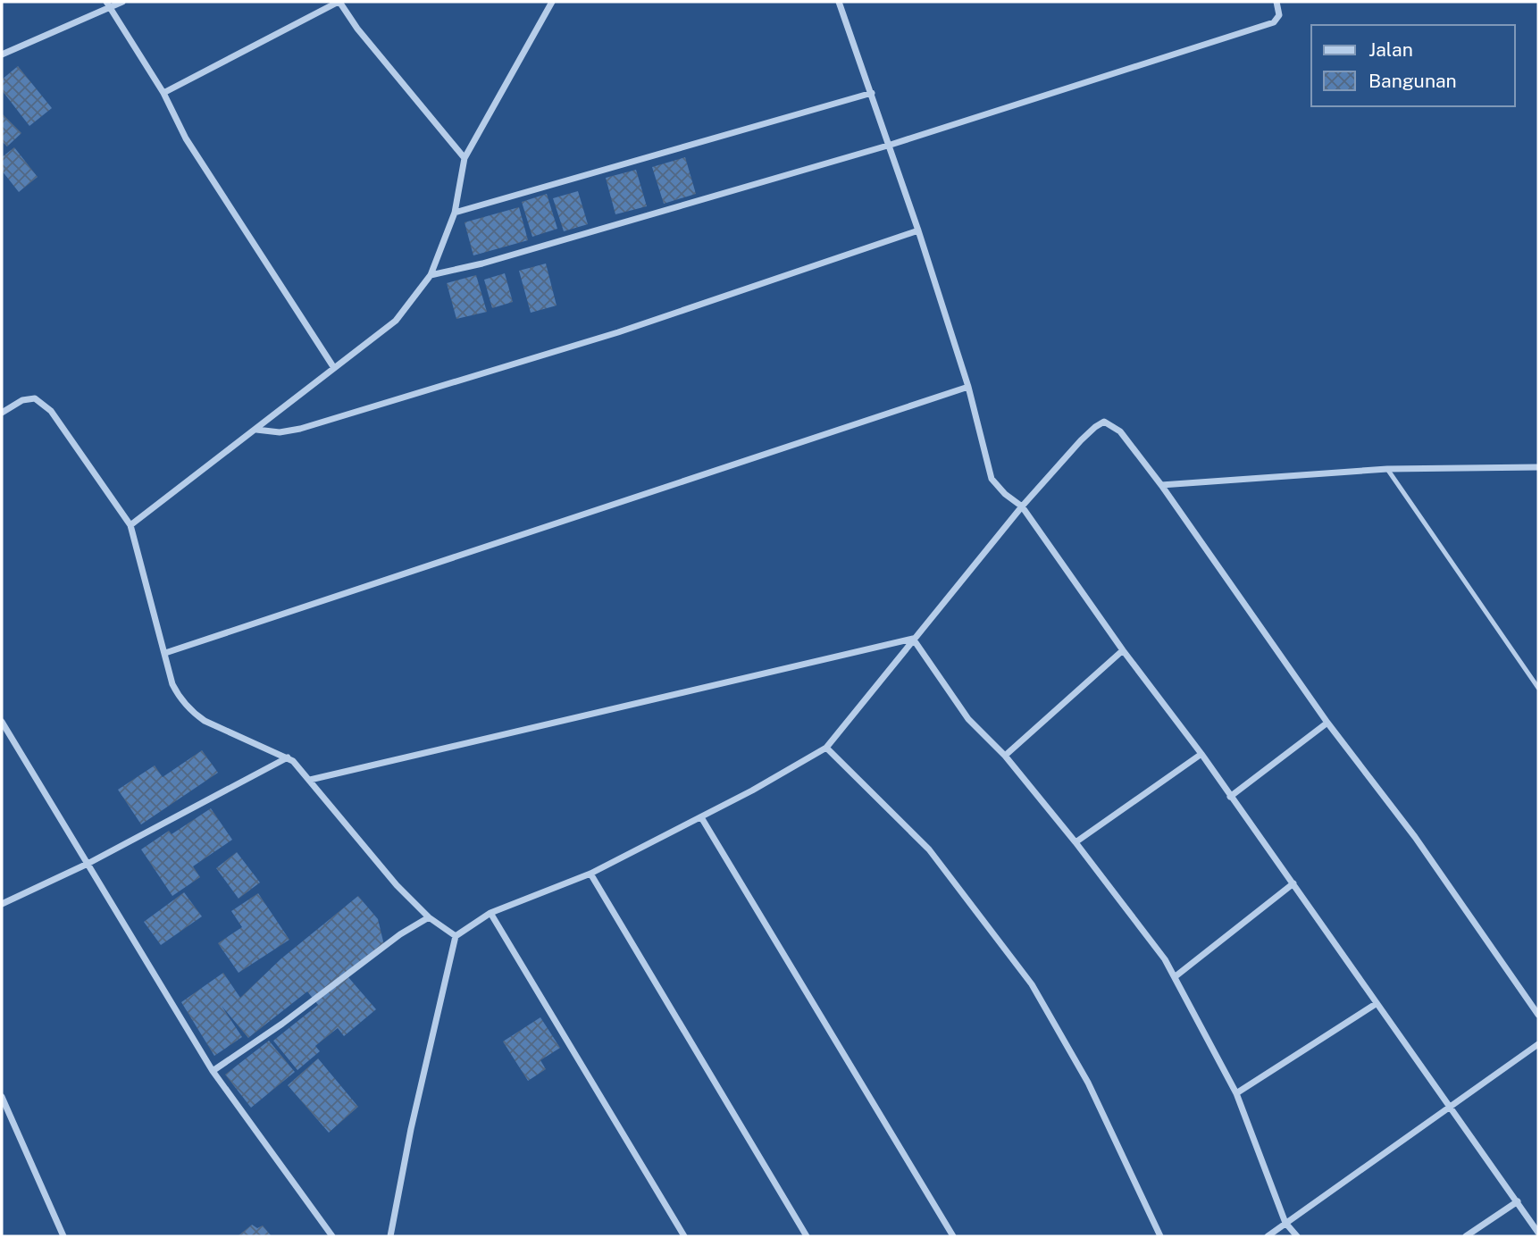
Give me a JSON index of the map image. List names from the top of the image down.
{
  "legend": ["Jalan", "Bangunan"]
}
